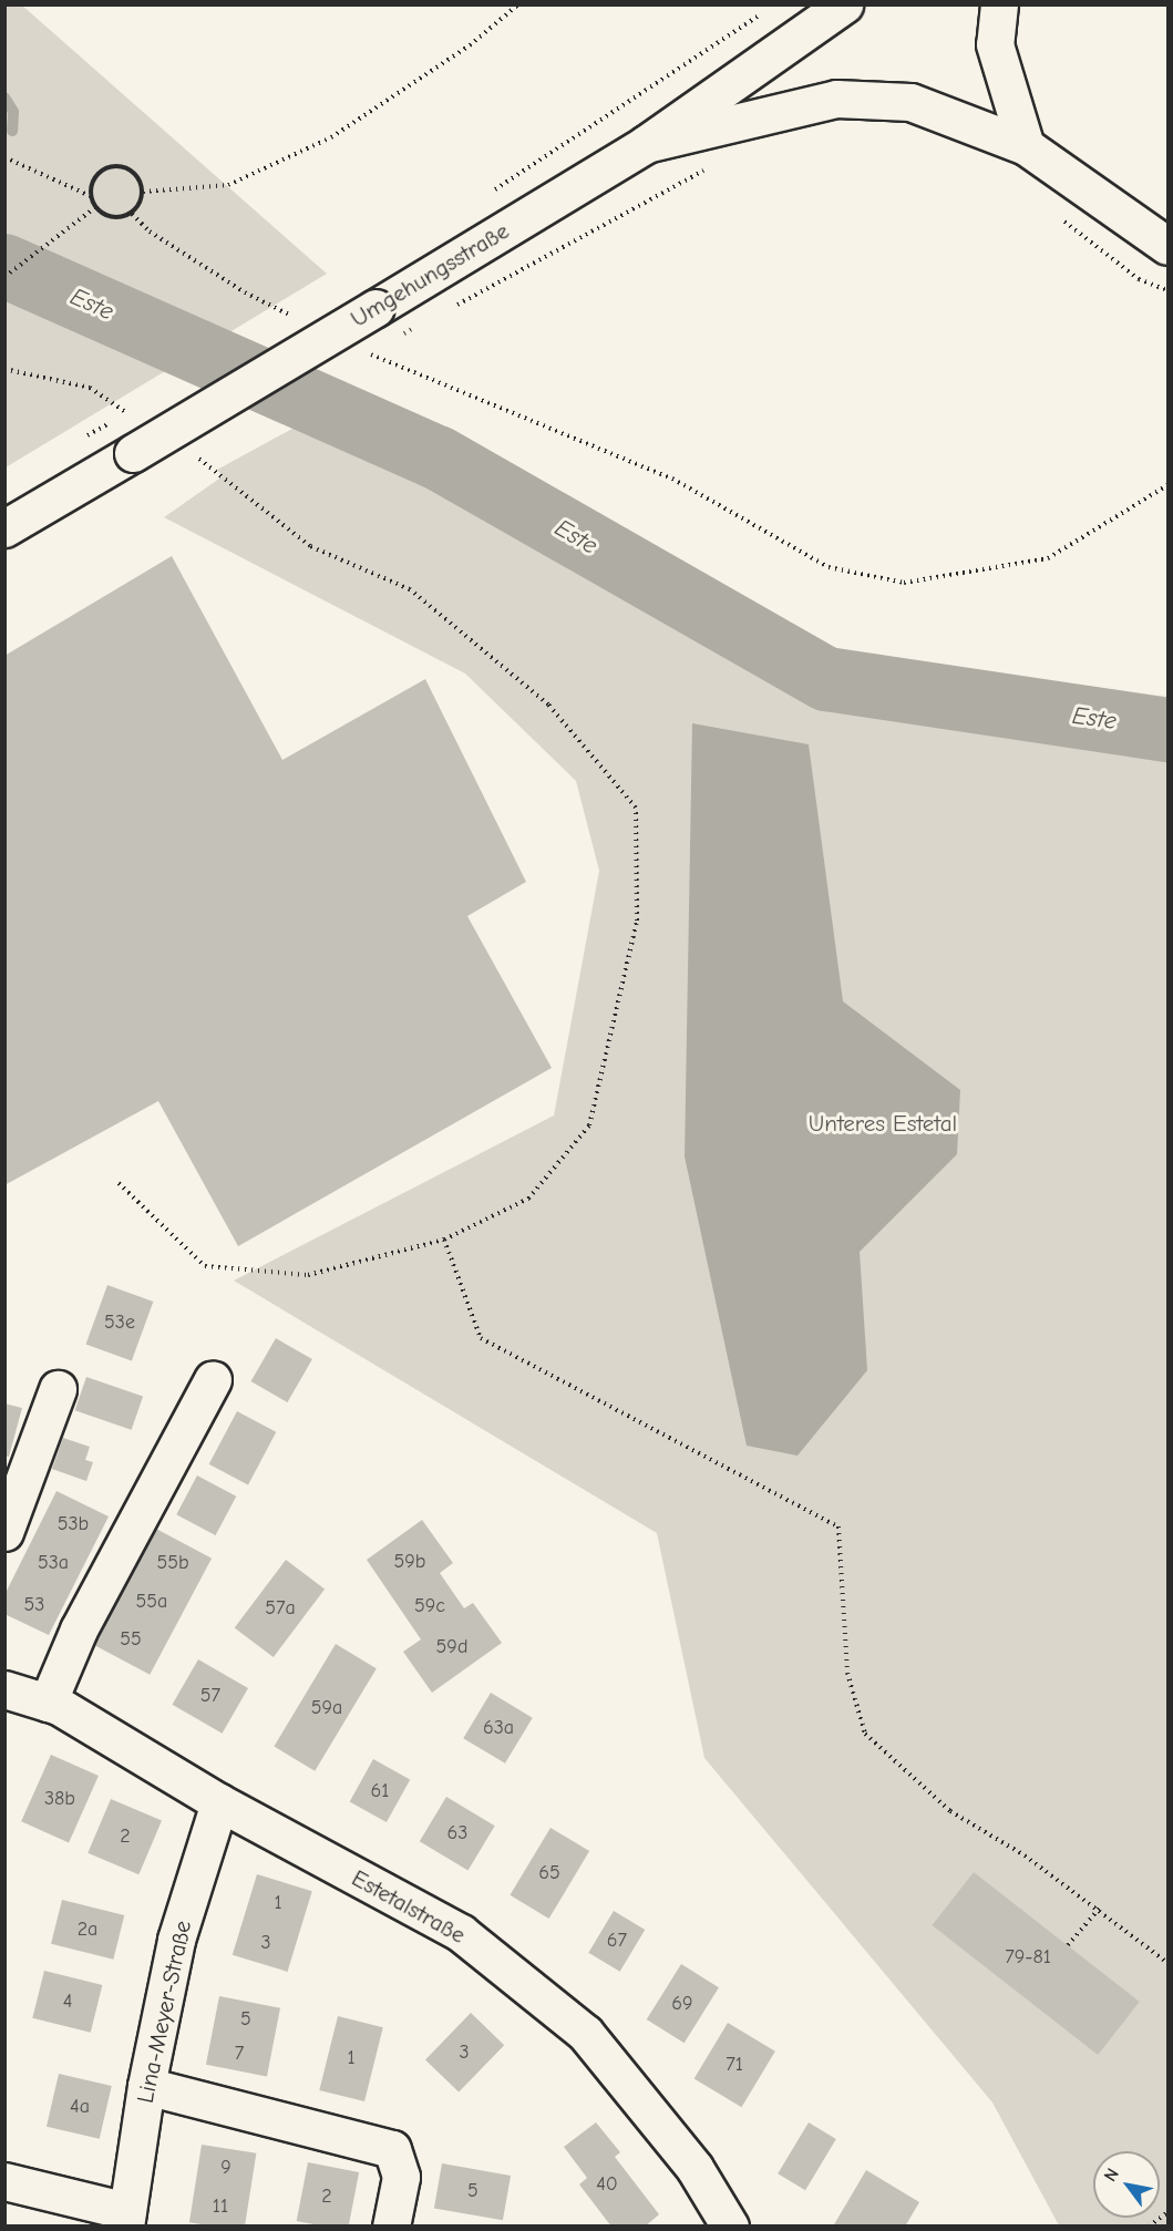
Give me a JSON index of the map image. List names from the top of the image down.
{
  "streets": {
    "street": ["Umgehungsstraße", "Estetalstraße", "Lina-Meyer-Straße"]
  },
  "crossings": [
    ["Estetalstraße", "Lina-Meyer-Straße"]
  ],
  "water": ["Este"],
  "parks": ["Unteres Estetal"],
  "house_numbers": [
    "53e",
    "53b",
    "59b",
    "53a",
    "55b",
    "55a",
    "53",
    "59c",
    "57a",
    "55",
    "59d",
    "57",
    "59a",
    "63a",
    "61",
    "38b",
    "63",
    "2",
    "65",
    "1",
    "2a",
    "67",
    "3",
    "79-81",
    "4",
    "69",
    "5",
    "3",
    "7",
    "1",
    "71",
    "4a",
    "9",
    "40",
    "5",
    "2",
    "11"
  ],
  "north": "top left"
}
